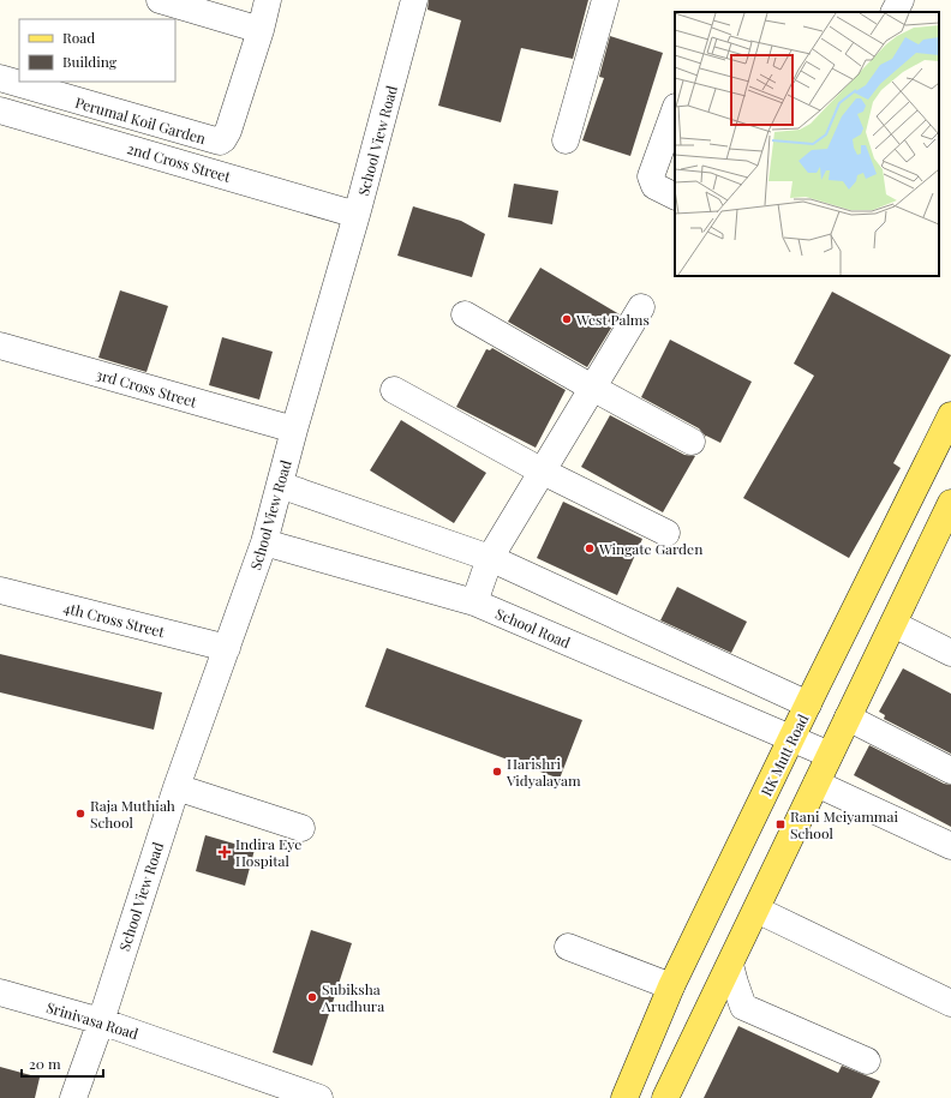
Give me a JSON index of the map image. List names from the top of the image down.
{
  "streets": {
    "main road": ["RK Mutt Road"],
    "street": [
      "Perumal Koil Garden",
      "School View Road",
      "2nd Cross Street",
      "3rd Cross Street",
      "4th Cross Street",
      "School Road",
      "Srinivasa Road"
    ]
  },
  "crossings": [
    ["School View Road", "2nd Cross Street"],
    ["School View Road", "3rd Cross Street"],
    ["School View Road", "4th Cross Street"],
    ["School View Road", "School Road"],
    ["School View Road", "Srinivasa Road"],
    ["School Road", "RK Mutt Road"]
  ],
  "places": {
    "other": [
      "West Palms",
      "Wingate Garden",
      "Harishri Vidyalayam",
      "Raja Muthiah School",
      "Subiksha Arudhura"
    ],
    "transit": ["Rani Meiyammai School"],
    "health": ["Indira Eye Hospital"]
  },
  "legend": ["Road", "Building"],
  "scale_bar": "20 m"
}
